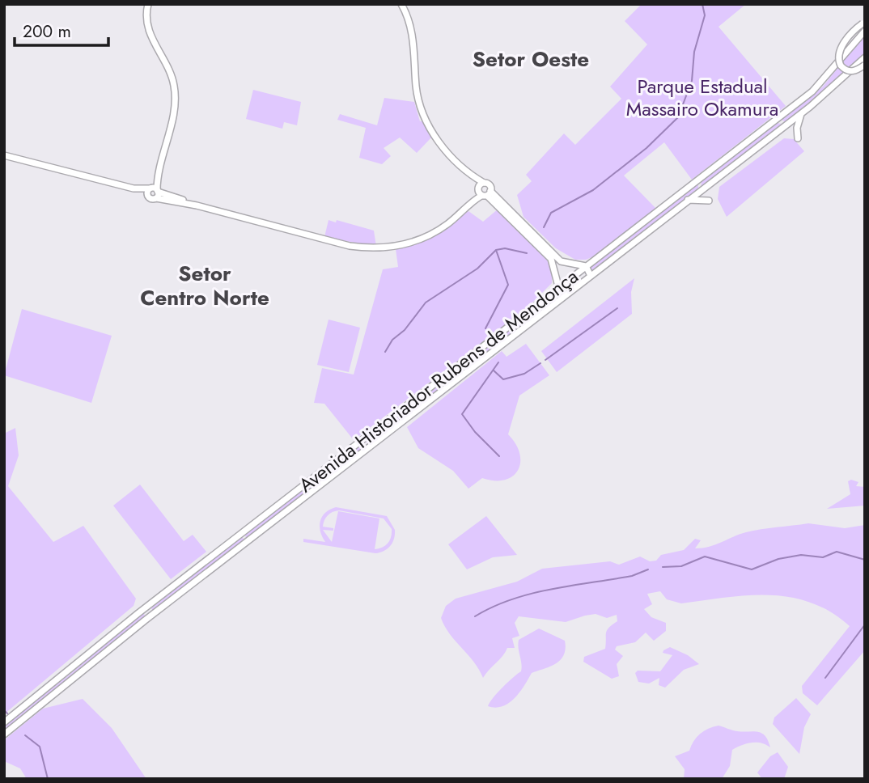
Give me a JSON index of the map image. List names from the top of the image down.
{
  "streets": {
    "main road": ["Avenida Historiador Rubens de Mendonça"]
  },
  "districts": ["Setor Oeste", "Setor Centro Norte"],
  "parks": ["Parque Estadual Massairo Okamura"],
  "scale_bar": "200 m"
}
